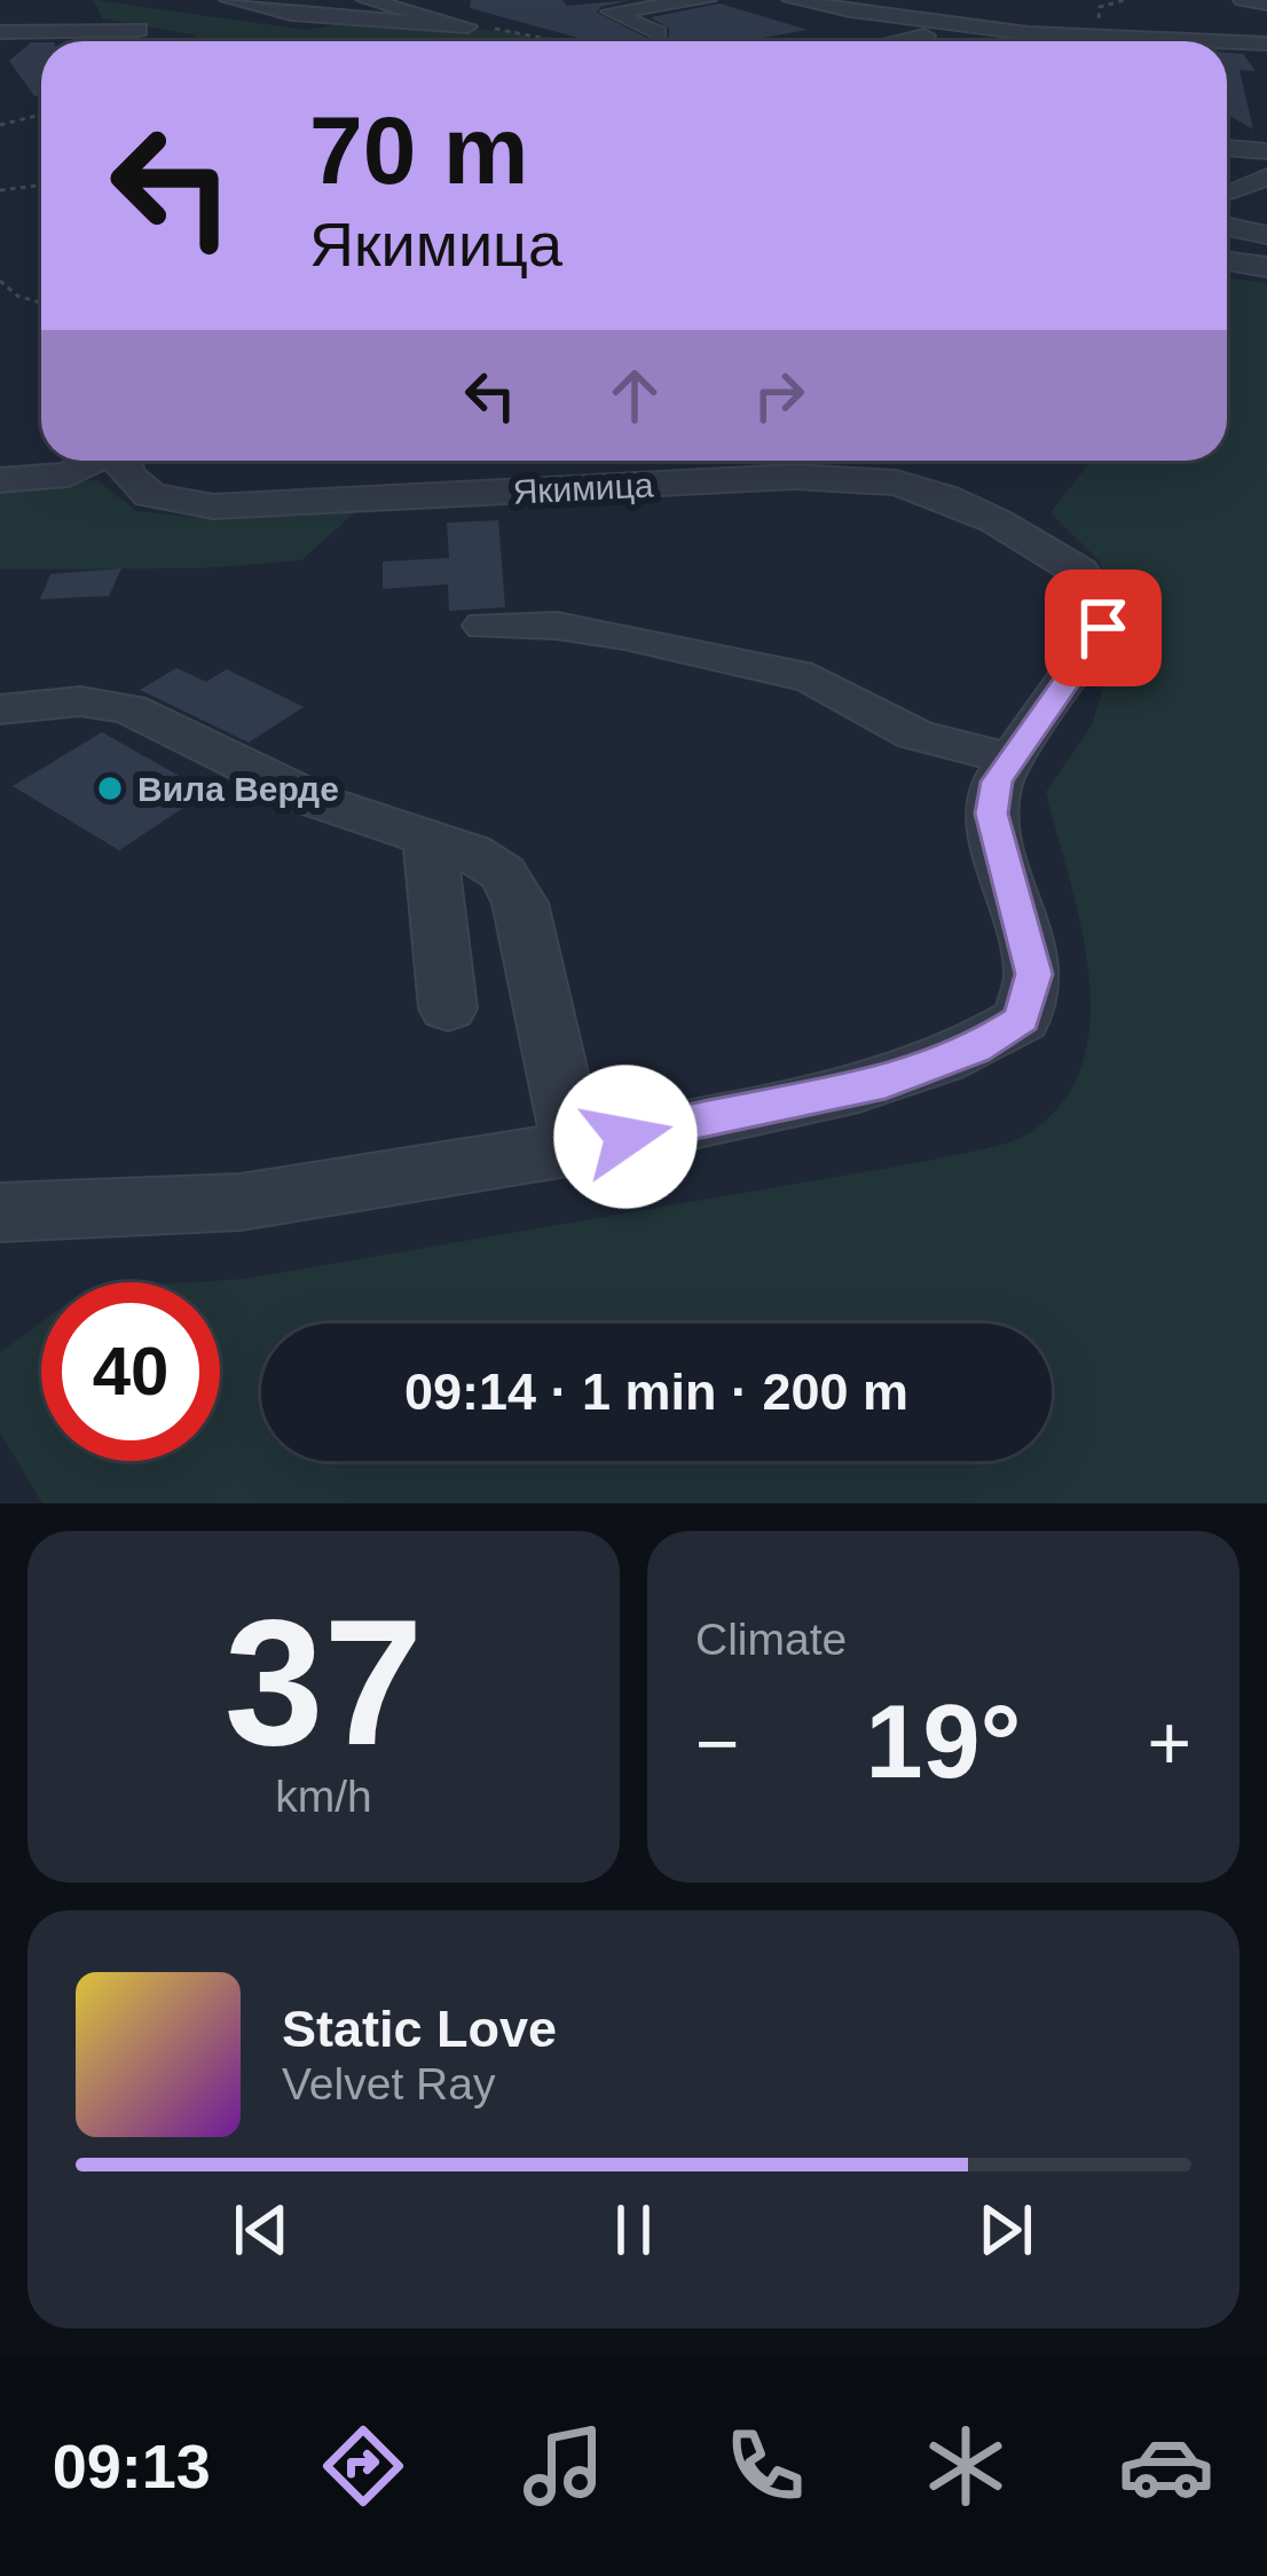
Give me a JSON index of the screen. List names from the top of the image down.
{
  "streets": {
    "street": ["Якимица"]
  },
  "places": ["Вила Верде"],
  "page": {
    "turn": ["70 m", "Якимица"],
    "limit": "40",
    "trip": "09:14 · 1 min · 200 m",
    "tile": [
      ["37", "km/h"],
      "Climate"
    ],
    "heat": ["−", "19°", "+"],
    "song": ["Static Love", "Velvet Ray"],
    "tabs": "09:13"
  }
}
